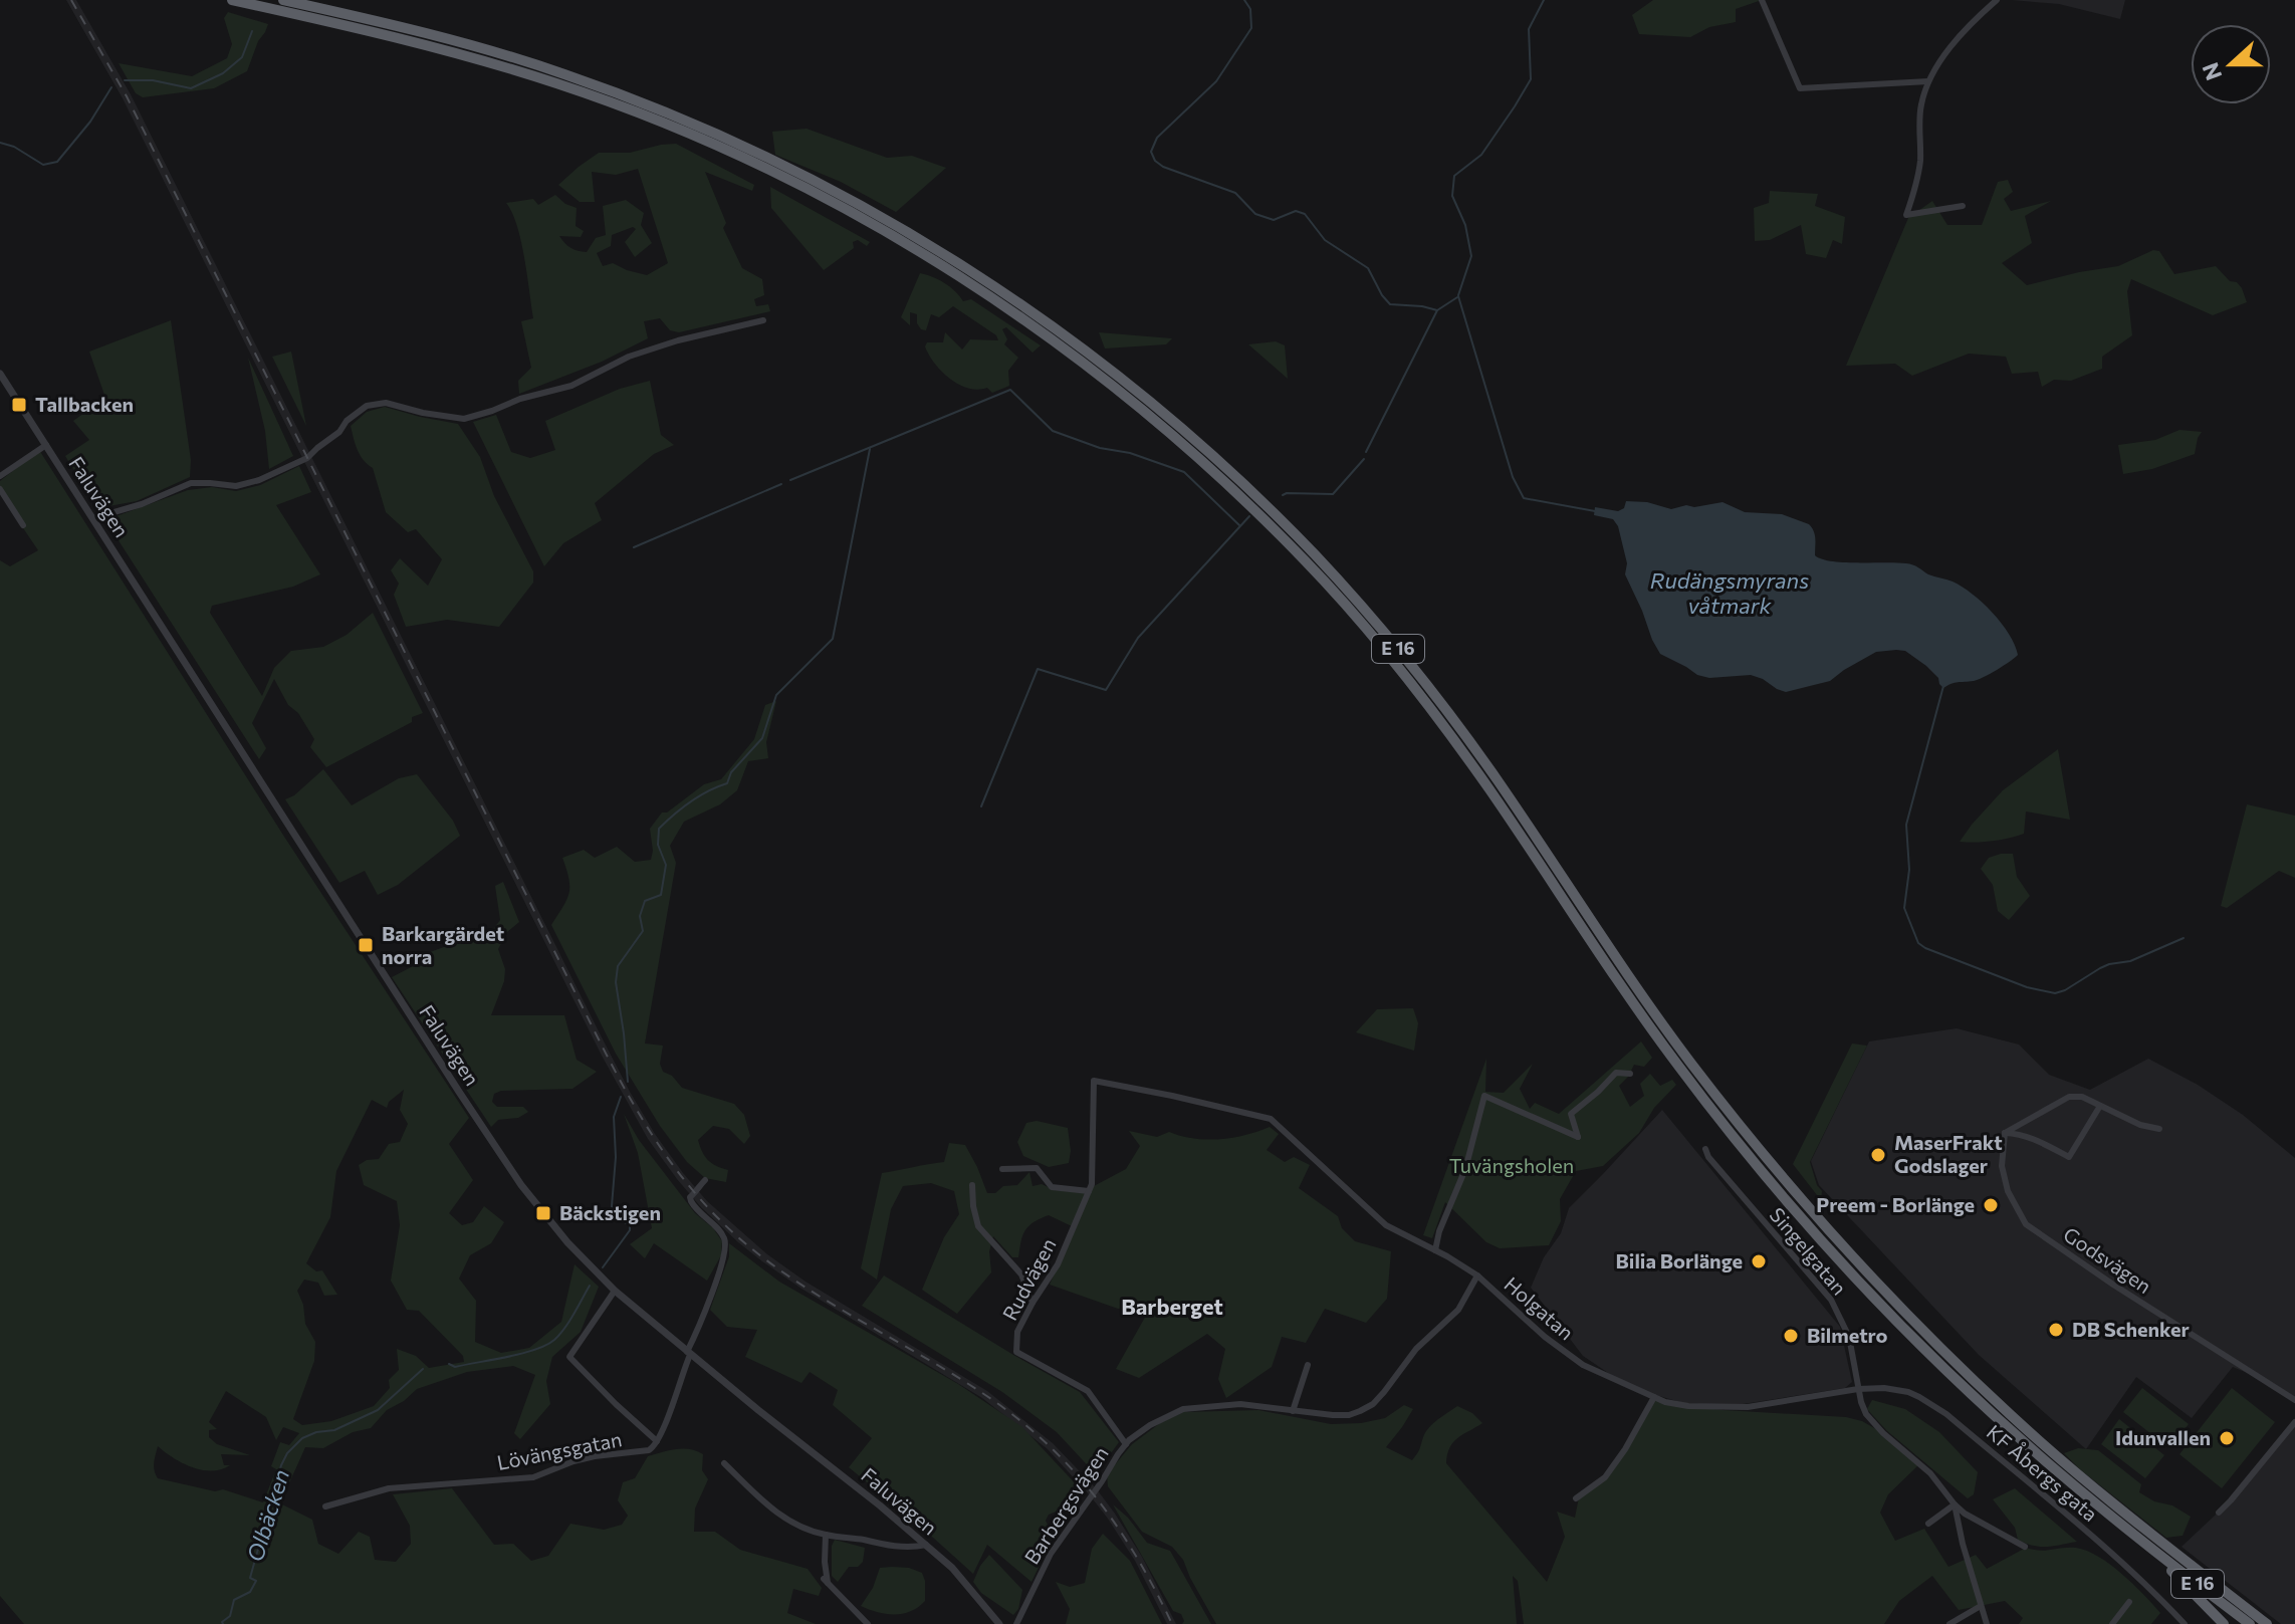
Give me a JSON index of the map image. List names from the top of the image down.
{
  "streets": {
    "highway": ["E 16"],
    "street": [
      "Faluvägen",
      "Singelgatan",
      "Godsvägen",
      "Rudvägen",
      "Holgatan",
      "Lövängsgatan",
      "KF Åbergs gata",
      "Barbergsvägen"
    ]
  },
  "crossings": [
    ["Singelgatan", "Holgatan"],
    ["Singelgatan", "KF Åbergs gata"],
    ["Rudvägen", "Holgatan"],
    ["Rudvägen", "Barbergsvägen"],
    ["Holgatan", "KF Åbergs gata"],
    ["Holgatan", "Barbergsvägen"]
  ],
  "districts": ["Barberget"],
  "water": ["Rudängsmyrans våtmark", "Olbäcken"],
  "parks": ["Tuvängsholen"],
  "places": {
    "transit": ["Tallbacken", "Barkargärdet norra", "Bäckstigen"],
    "other": [
      "MaserFrakt Godslager",
      "Preem - Borlänge",
      "Bilia Borlänge",
      "DB Schenker",
      "Bilmetro",
      "Idunvallen"
    ]
  },
  "north": "left"
}
